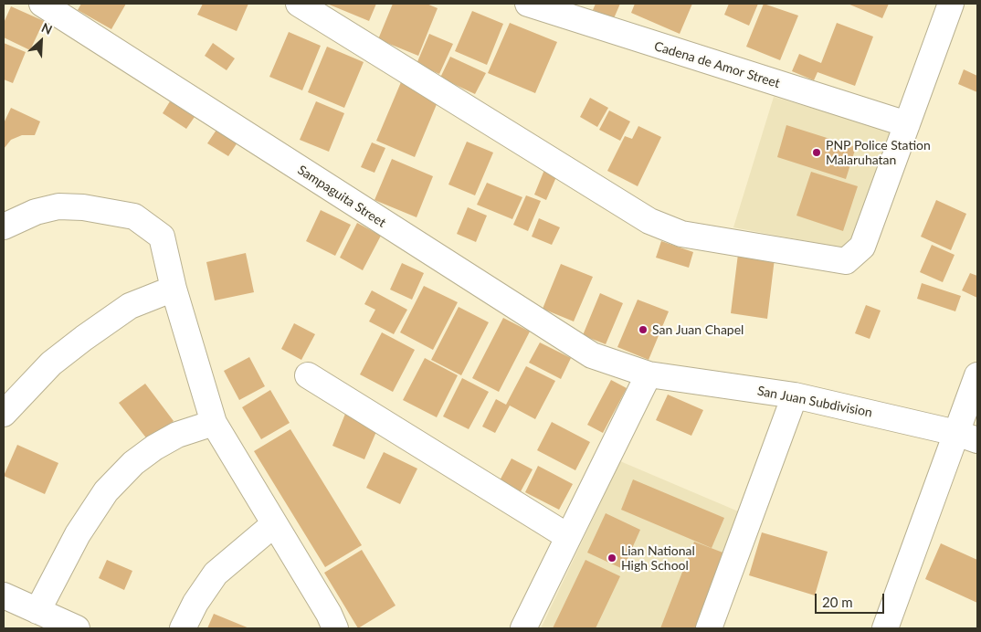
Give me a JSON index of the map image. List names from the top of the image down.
{
  "streets": {
    "street": ["Cadena de Amor Street", "Sampaguita Street", "San Juan Subdivision"]
  },
  "crossings": [
    ["Sampaguita Street", "San Juan Subdivision"]
  ],
  "places": ["PNP Police Station Malaruhatan", "San Juan Chapel", "Lian National High School"],
  "scale_bar": "20 m",
  "north": "top right"
}
